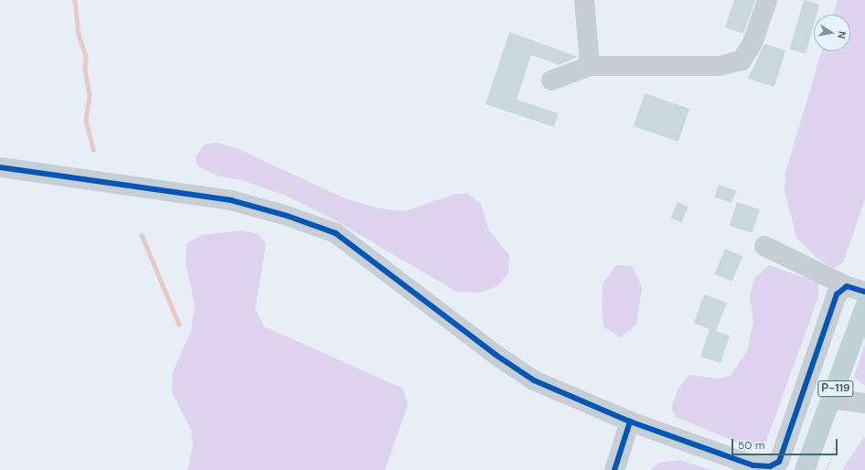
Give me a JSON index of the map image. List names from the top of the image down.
{
  "streets": {
    "highway": ["Р-119"]
  },
  "scale_bar": "50 m",
  "north": "right"
}
